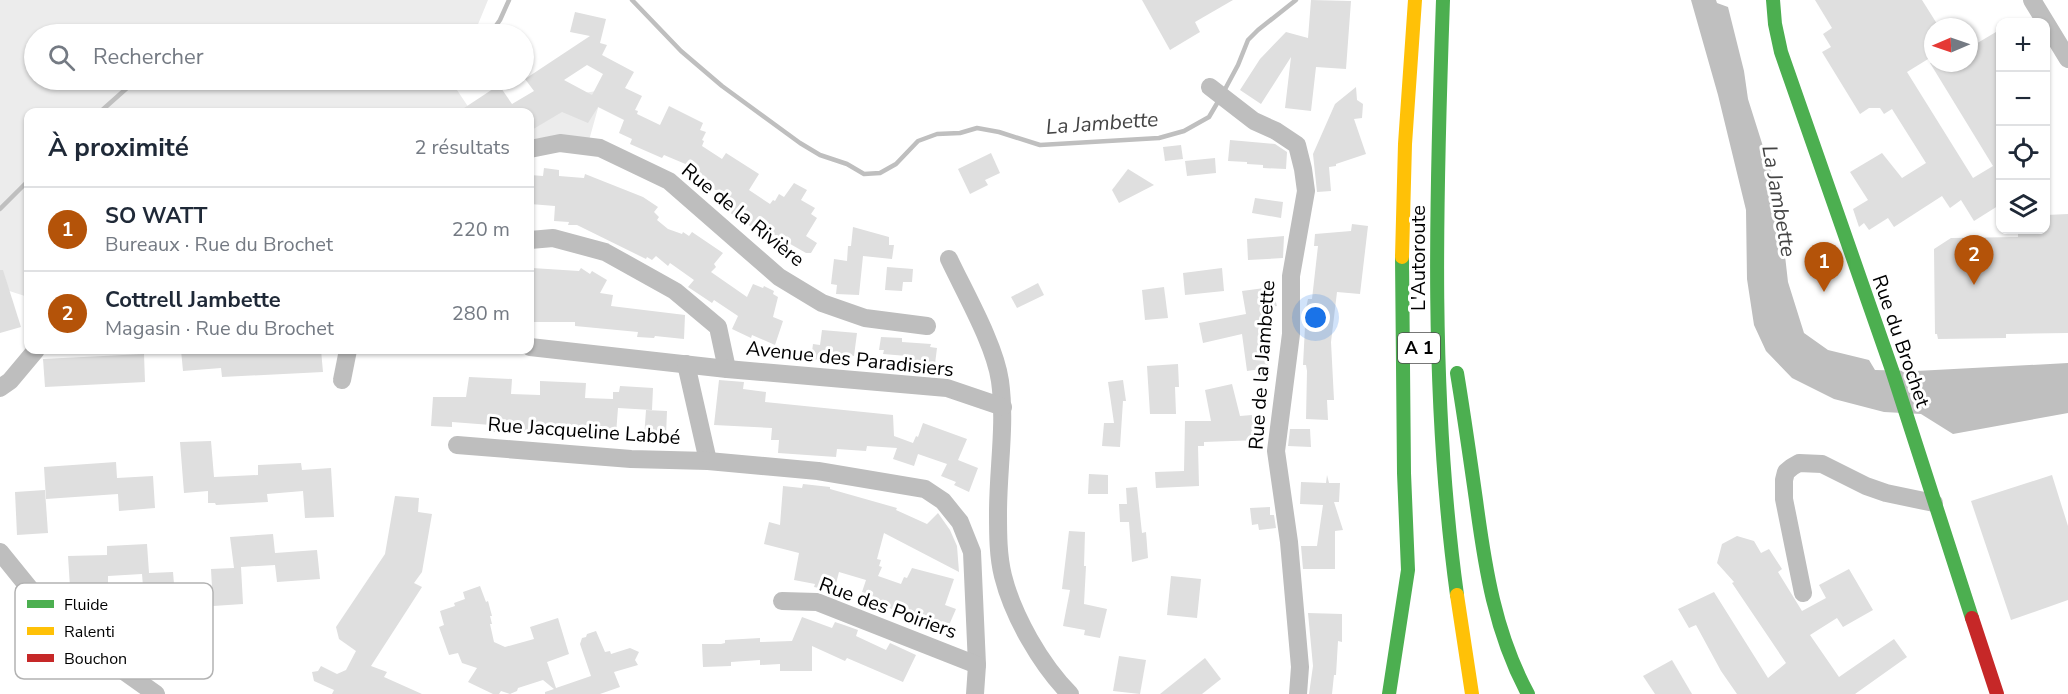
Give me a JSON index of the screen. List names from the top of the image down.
{
  "streets": {
    "main road": ["L'Autoroute", "Rue du Brochet", "A 1"],
    "street": [
      "Rue de la Rivière",
      "Avenue des Paradisiers",
      "Rue de la Jambette",
      "Rue Jacqueline Labbé",
      "Rue des Poiriers"
    ]
  },
  "crossings": [
    ["Avenue des Paradisiers", "Rue Jacqueline Labbé"],
    ["Rue Jacqueline Labbé", "Rue des Poiriers"]
  ],
  "water": ["La Jambette"],
  "legend": ["Fluide", "Ralenti", "Bouchon"],
  "north": "left",
  "page": {
    "map_buttons": ["+", "−"],
    "search": "Rechercher",
    "heading": ["À proximité", "2 résultats"],
    "list": [
      {
        "mark": "1",
        "name": "SO WATT",
        "note": "Bureaux · Rue du Brochet",
        "value": "220 m"
      },
      {
        "mark": "2",
        "name": "Cottrell Jambette",
        "note": "Magasin · Rue du Brochet",
        "value": "280 m"
      }
    ],
    "pins": ["2", "1"]
  }
}
